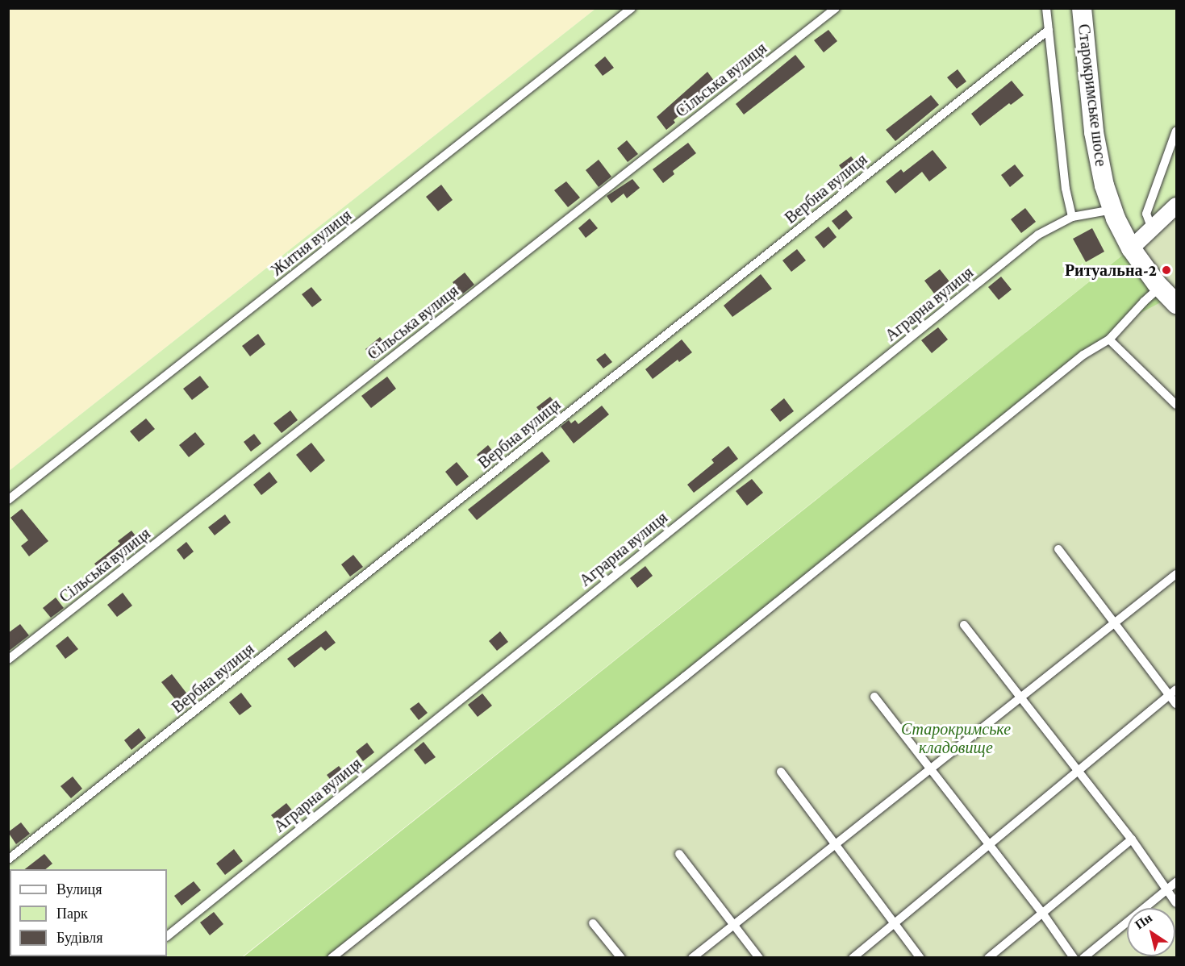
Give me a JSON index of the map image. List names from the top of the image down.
{
  "streets": {
    "street": ["Старокримське шосе"],
    "lane": [
      "Сільська вулиця",
      "Вербна вулиця",
      "Житня вулиця",
      "Аграрна вулиця"
    ]
  },
  "crossings": [
    ["Старокримське шосе", "Аграрна вулиця"]
  ],
  "parks": ["Старокримське кладовище"],
  "places": ["Ритуальна-2"],
  "legend": ["Вулиця", "Парк", "Будівля"],
  "north": "top left"
}
